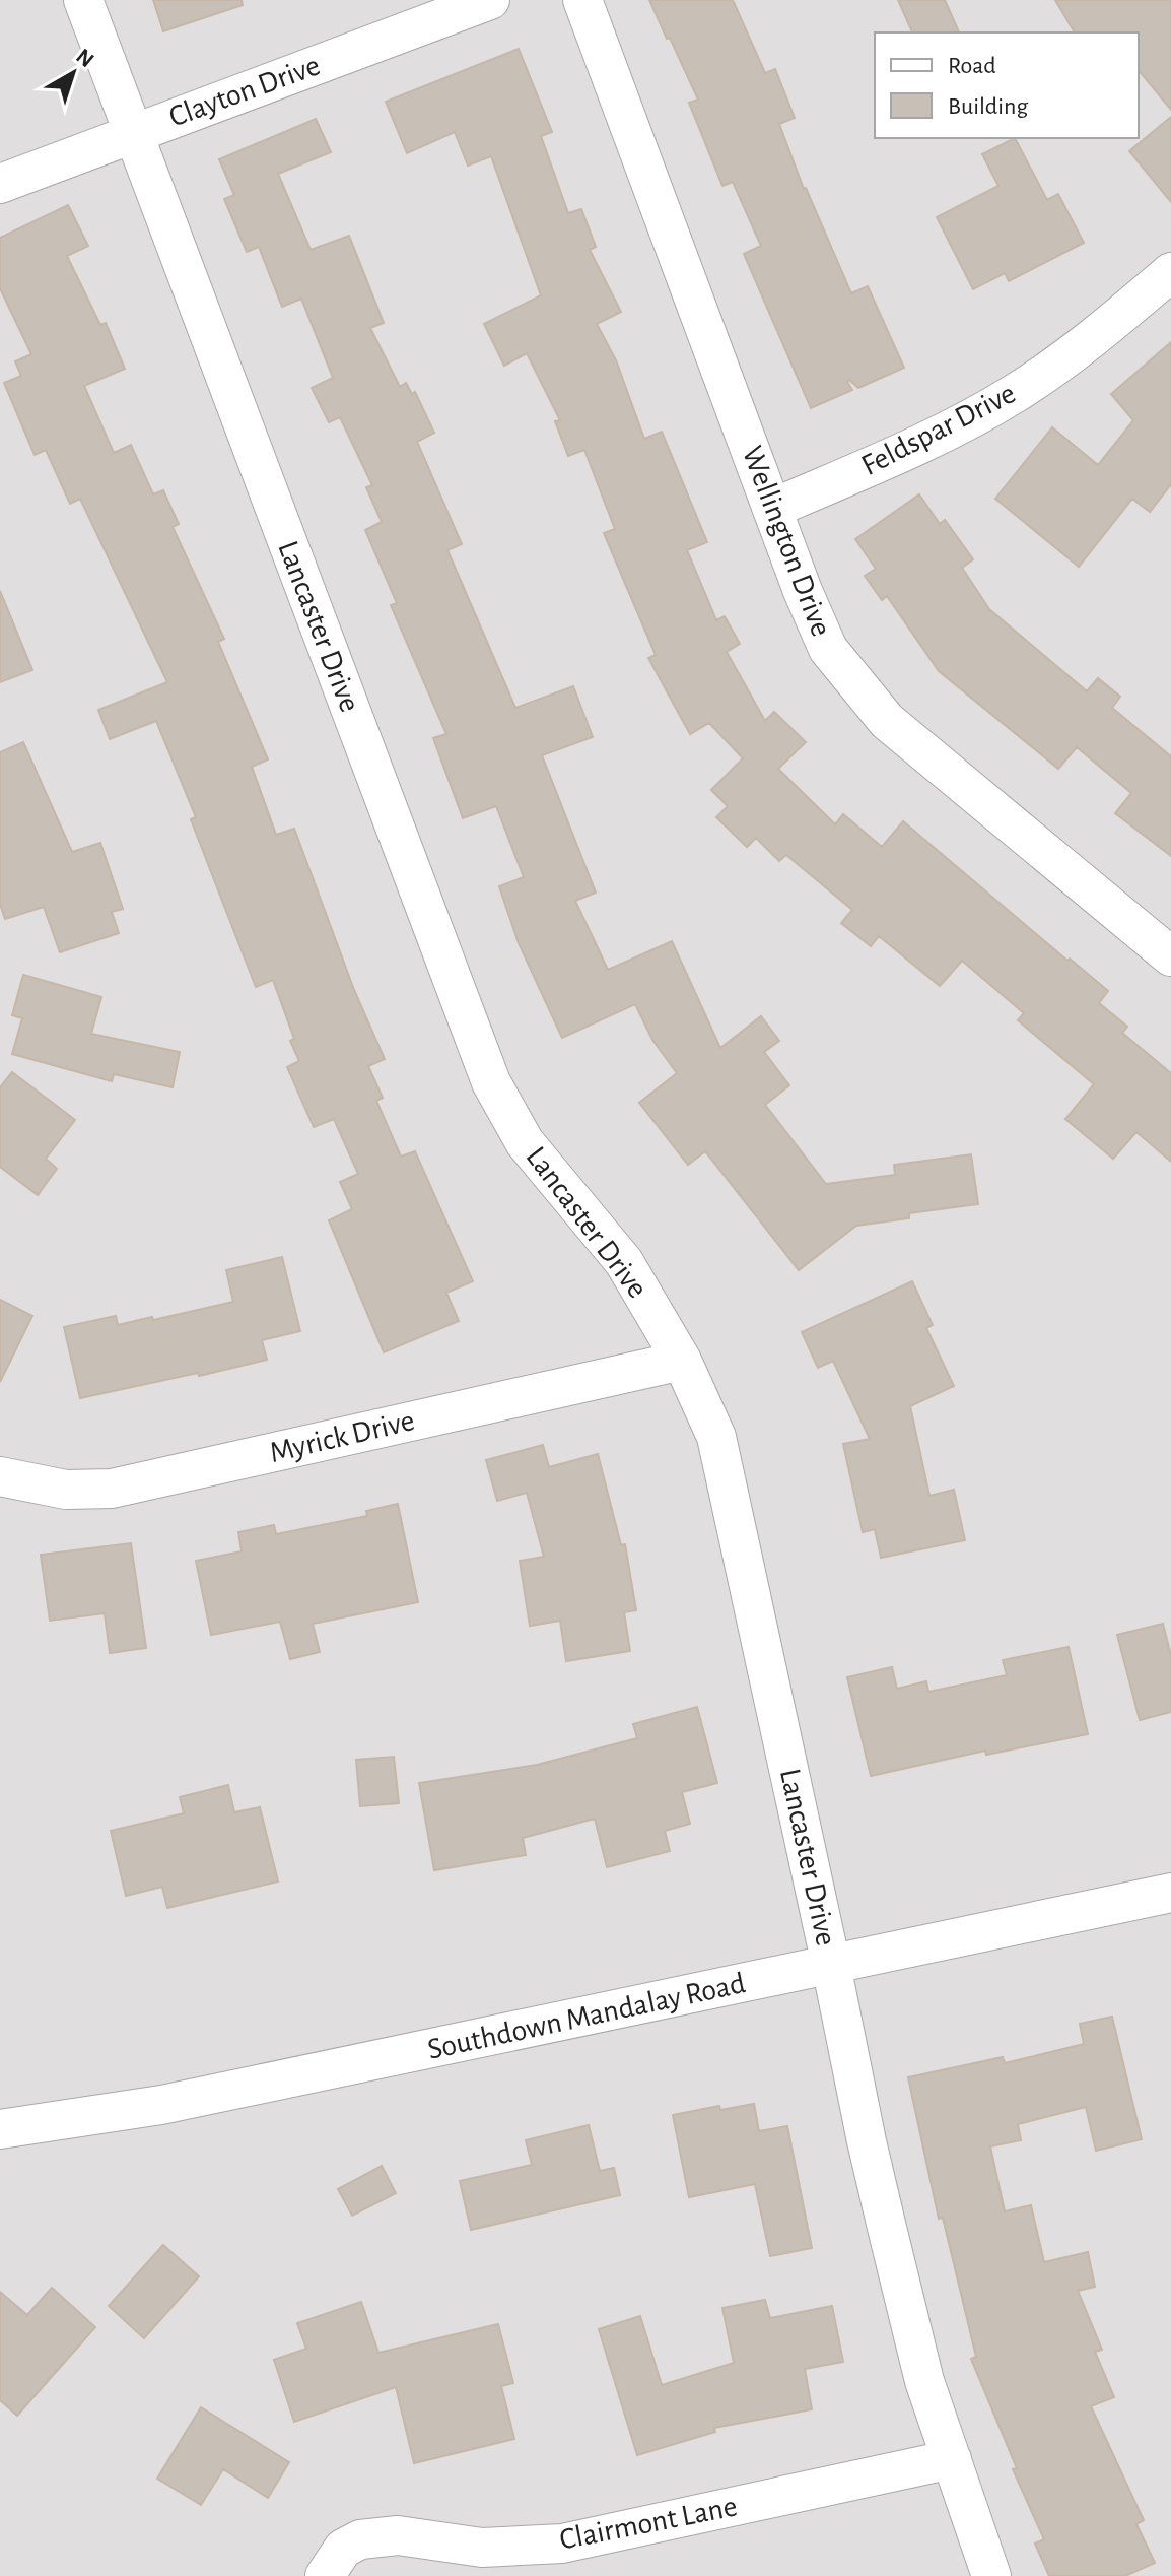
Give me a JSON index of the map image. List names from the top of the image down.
{
  "streets": {
    "street": [
      "Clayton Drive",
      "Feldspar Drive",
      "Wellington Drive",
      "Lancaster Drive",
      "Myrick Drive",
      "Southdown Mandalay Road",
      "Clairmont Lane"
    ]
  },
  "crossings": [
    ["Clayton Drive", "Lancaster Drive"],
    ["Feldspar Drive", "Wellington Drive"],
    ["Lancaster Drive", "Myrick Drive"],
    ["Lancaster Drive", "Southdown Mandalay Road"],
    ["Lancaster Drive", "Clairmont Lane"]
  ],
  "legend": ["Road", "Building"],
  "north": "top right"
}
